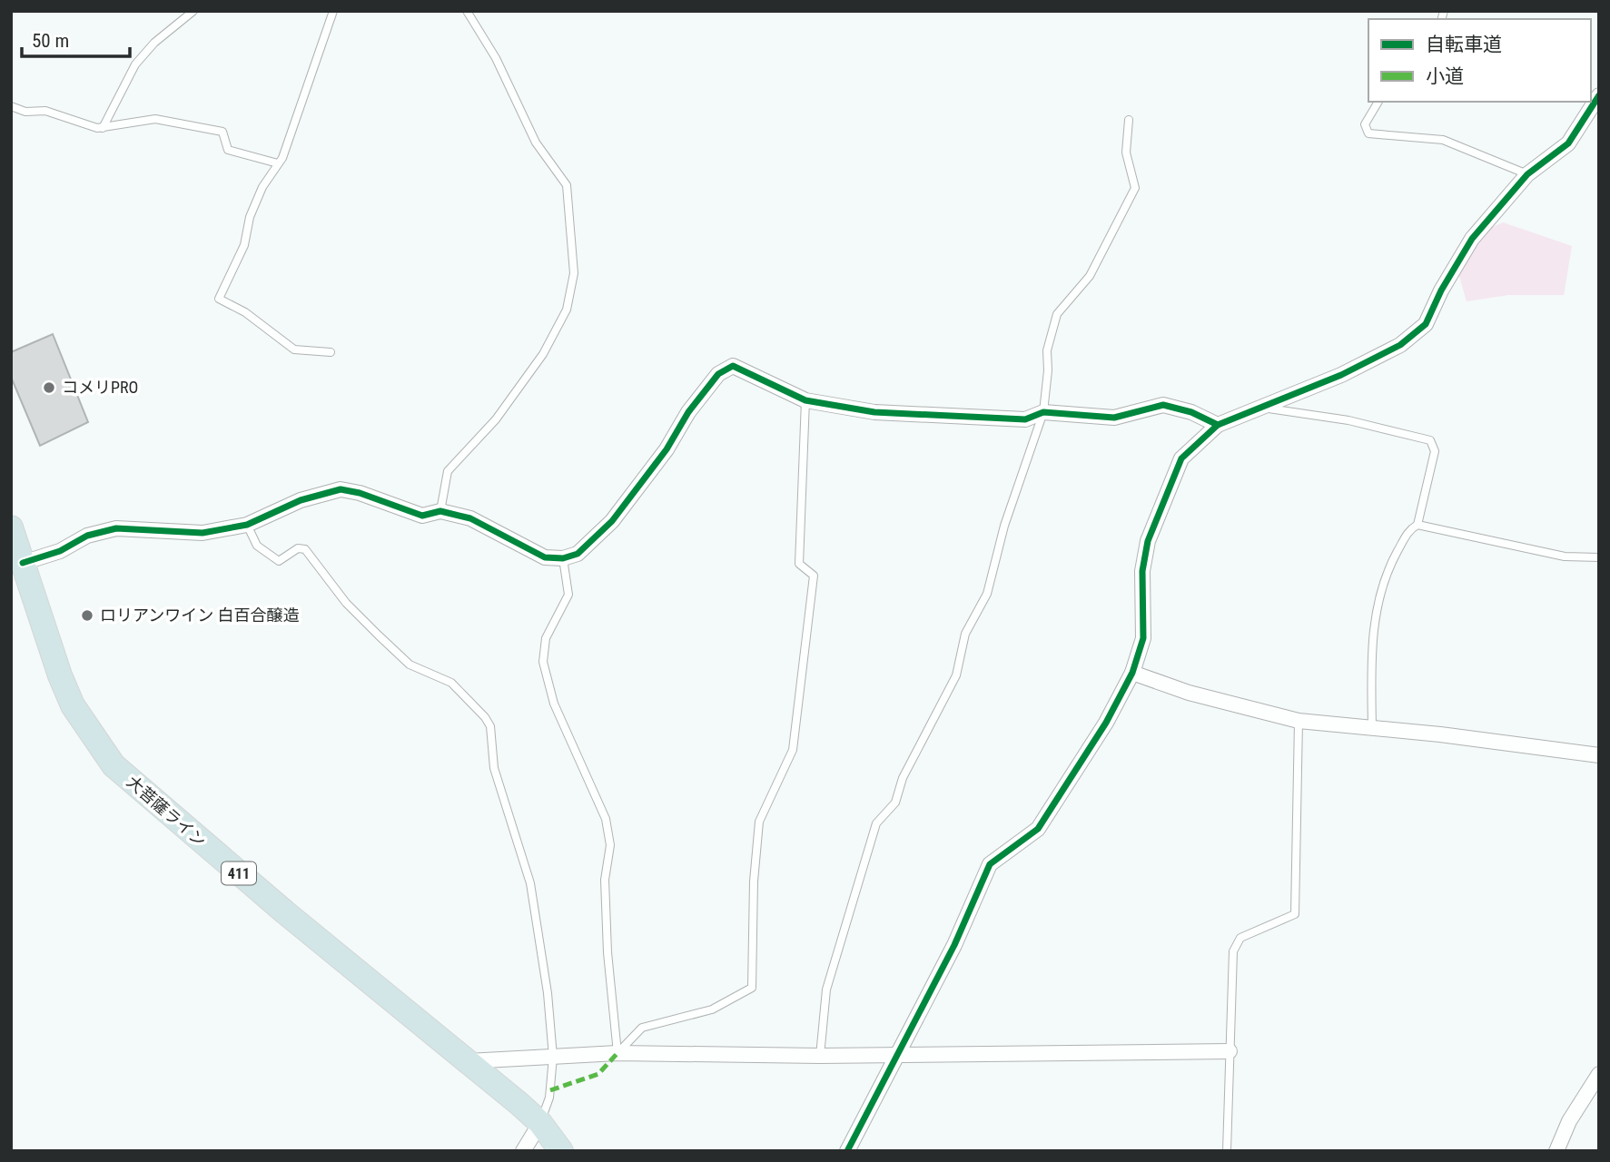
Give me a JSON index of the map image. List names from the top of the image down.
{
  "streets": {
    "highway": ["大菩薩ライン", "411"]
  },
  "places": ["コメリPRO", "ロリアンワイン 白百合醸造"],
  "legend": ["自転車道", "小道"],
  "scale_bar": "50 m"
}
